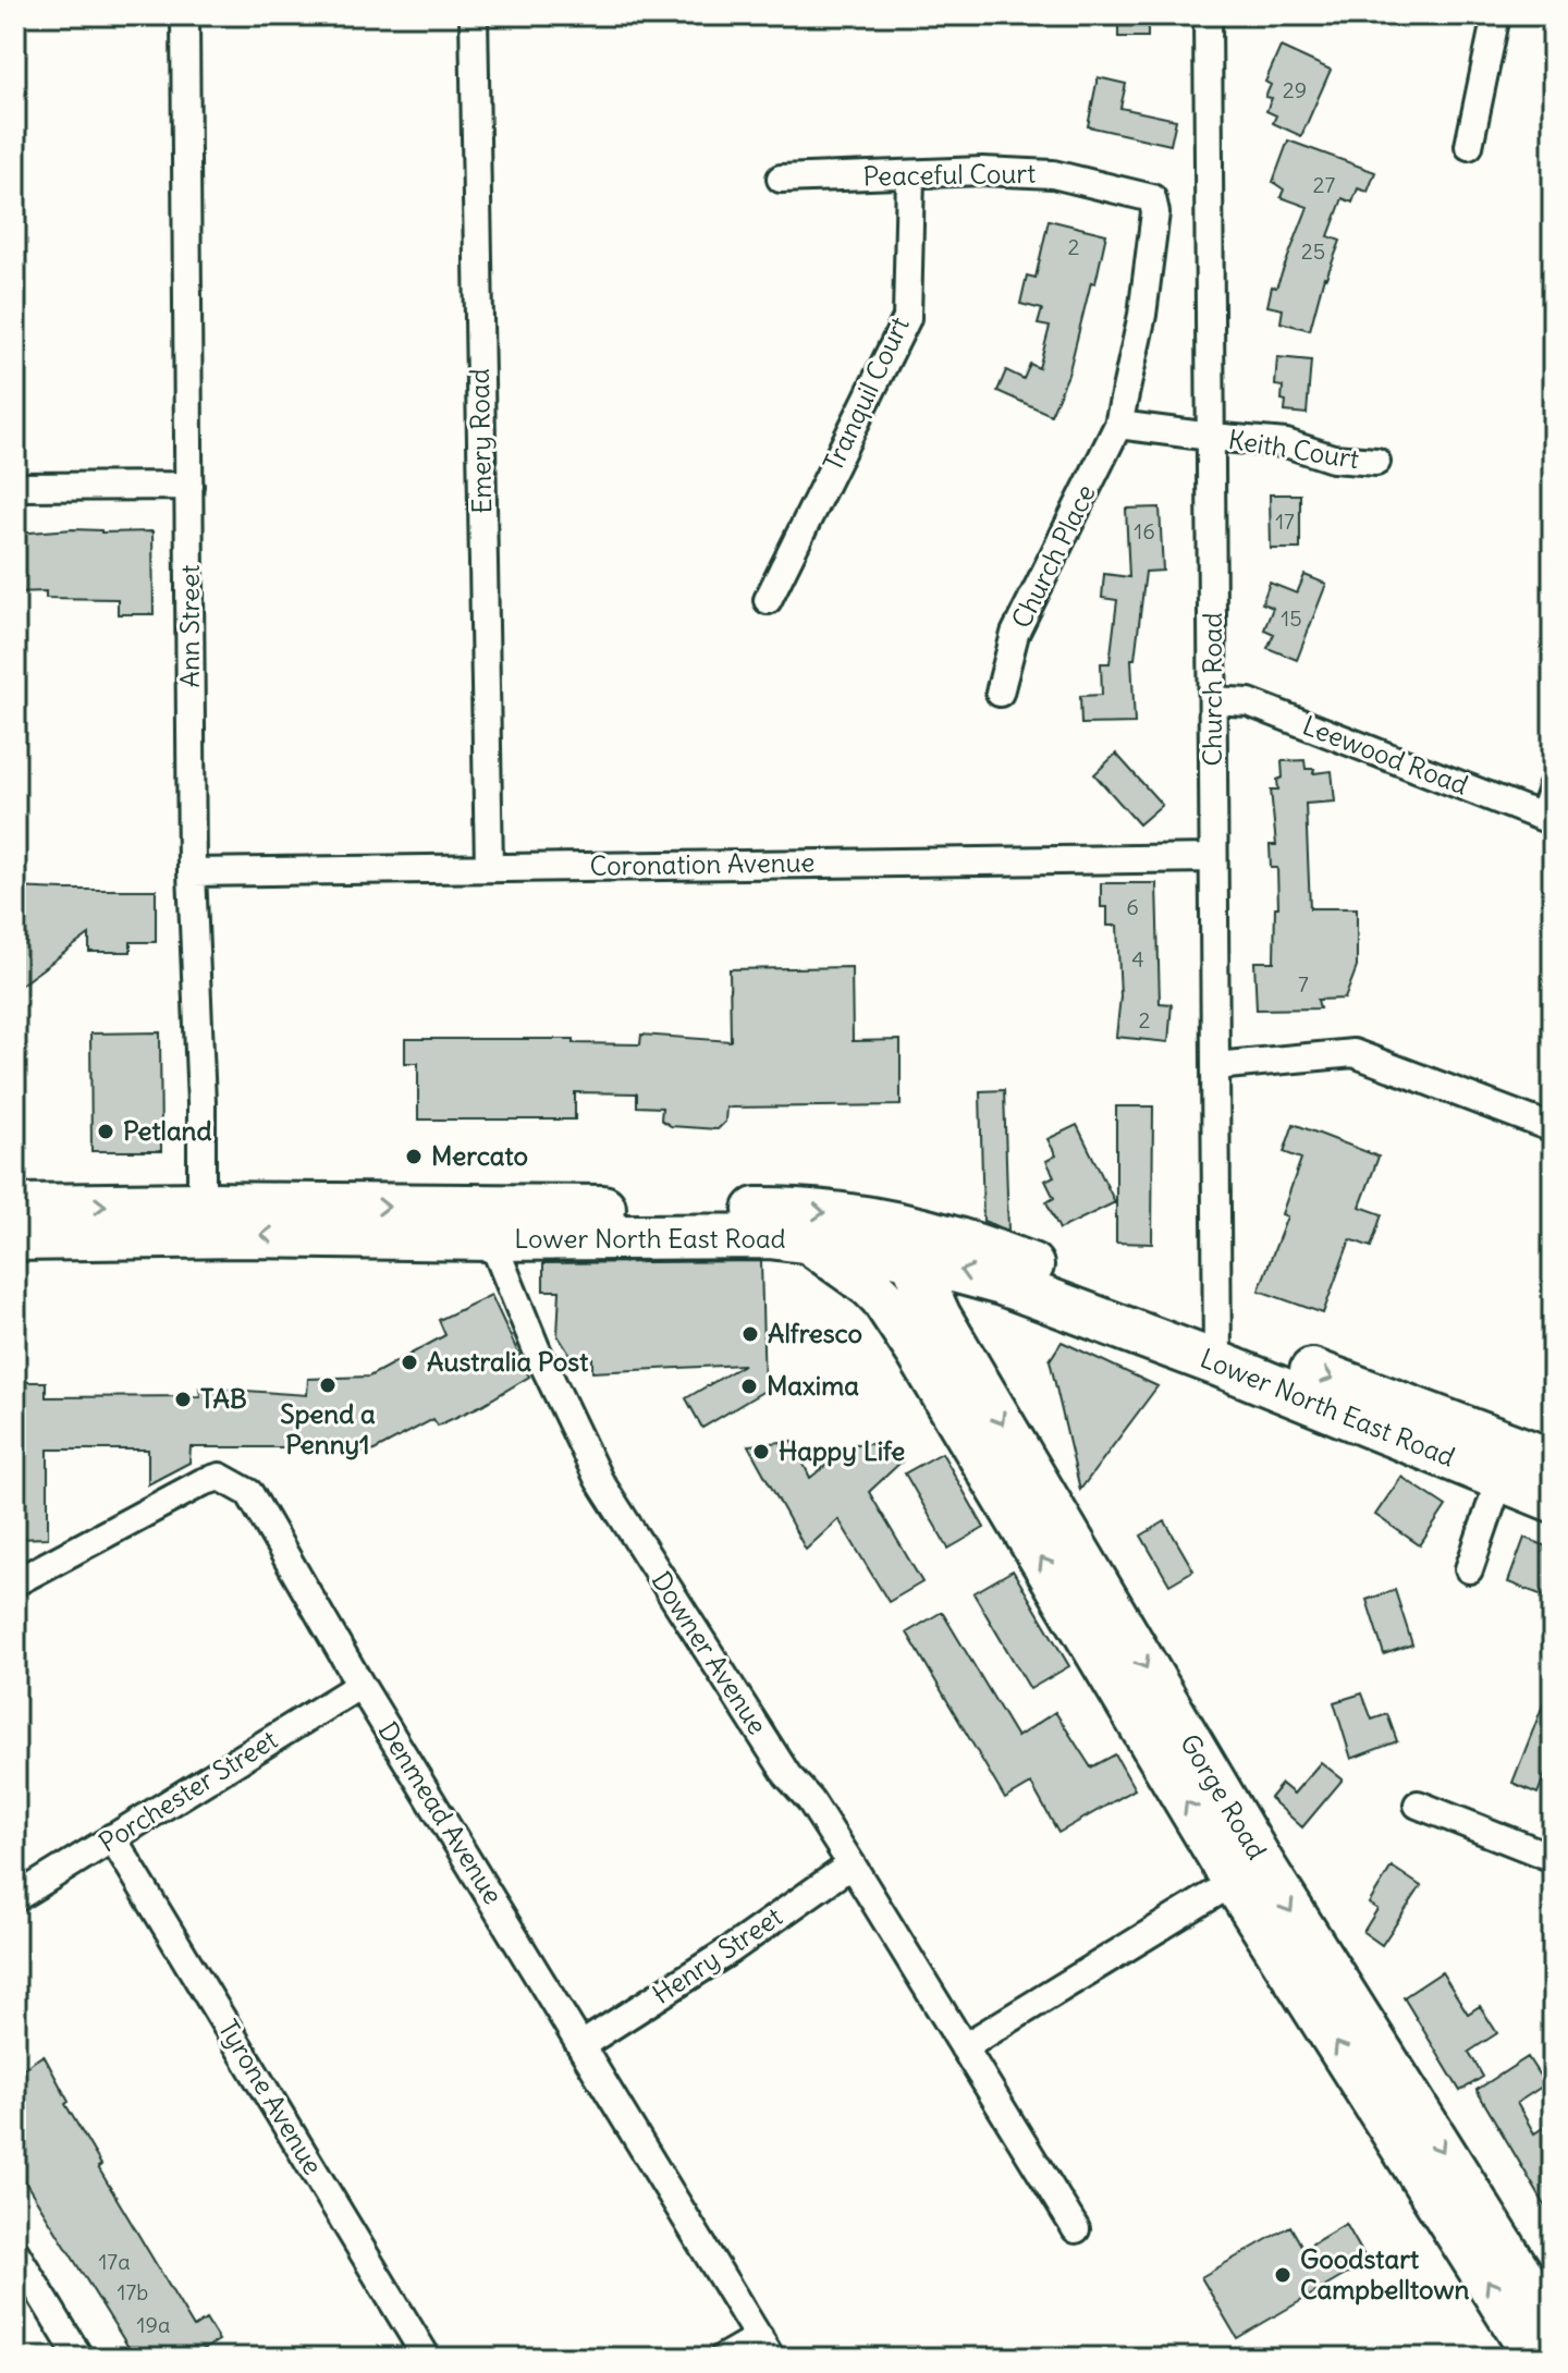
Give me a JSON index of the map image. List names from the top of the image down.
{
  "streets": {
    "main road": ["Lower North East Road", "Gorge Road"],
    "street": [
      "Peaceful Court",
      "Tranquil Court",
      "Emery Road",
      "Keith Court",
      "Church Place",
      "Ann Street",
      "Church Road",
      "Leewood Road",
      "Coronation Avenue",
      "Downer Avenue",
      "Porchester Street",
      "Denmead Avenue",
      "Henry Street",
      "Tyrone Avenue"
    ]
  },
  "crossings": [
    ["Peaceful Court", "Tranquil Court"],
    ["Peaceful Court", "Church Place"],
    ["Emery Road", "Coronation Avenue"],
    ["Keith Court", "Church Road"],
    ["Ann Street", "Coronation Avenue"],
    ["Ann Street", "Lower North East Road"],
    ["Church Road", "Leewood Road"],
    ["Church Road", "Coronation Avenue"],
    ["Church Road", "Lower North East Road"],
    ["Lower North East Road", "Downer Avenue"],
    ["Lower North East Road", "Gorge Road"],
    ["Downer Avenue", "Henry Street"],
    ["Porchester Street", "Denmead Avenue"],
    ["Porchester Street", "Tyrone Avenue"],
    ["Denmead Avenue", "Henry Street"]
  ],
  "places": [
    "Petland",
    "Mercato",
    "Alfresco",
    "Australia Post",
    "Spend a Penny1",
    "Maxima",
    "TAB",
    "Happy Life",
    "Goodstart Campbelltown"
  ],
  "house_numbers": [
    "29",
    "27",
    "2",
    "25",
    "17",
    "16",
    "15",
    "6",
    "4",
    "7",
    "2",
    "17a",
    "17b",
    "19a"
  ]
}
